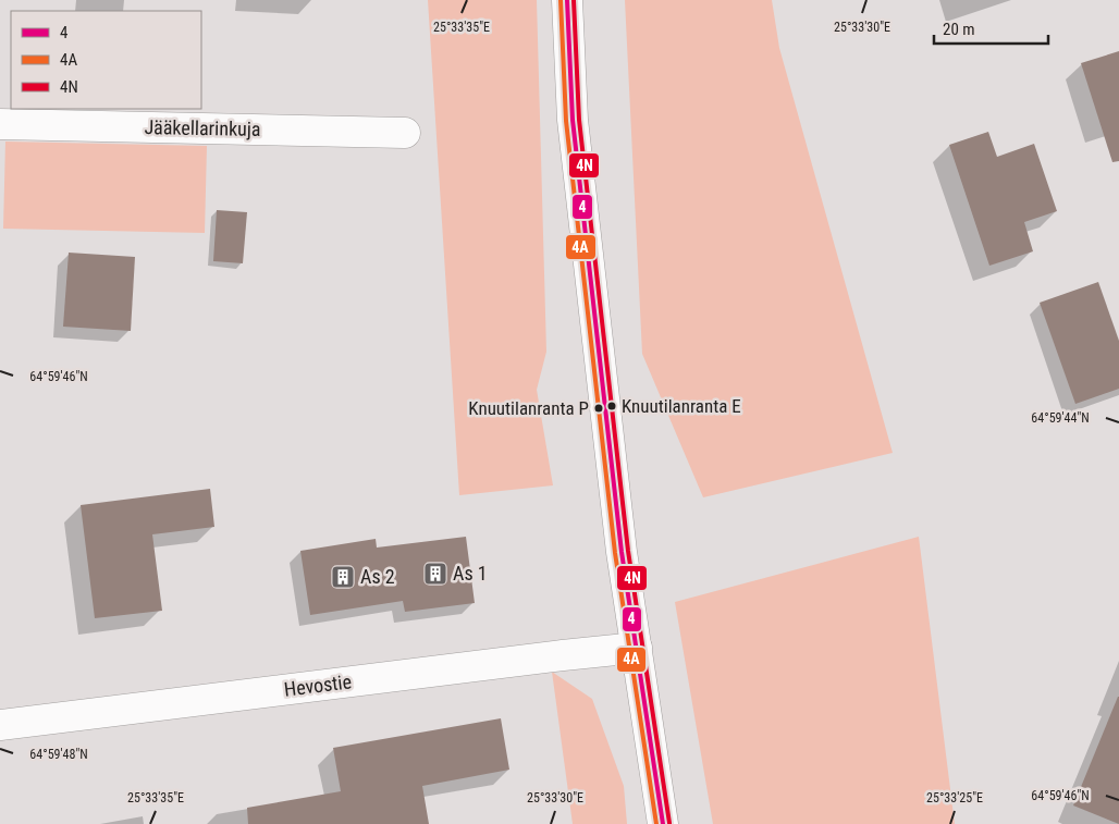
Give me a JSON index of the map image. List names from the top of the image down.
{
  "streets": {
    "street": ["Jääkellarinkuja", "Hevostie"]
  },
  "places": {
    "other": ["Knuutilanranta E", "Knuutilanranta P"],
    "building": ["As 1", "As 2"]
  },
  "lines": ["transit line 4", "transit line 4A", "transit line 4N"],
  "legend": ["4", "4A", "4N"],
  "scale_bar": "20 m",
  "coordinates": [
    "25°33'30\"E",
    "25°33'35\"E",
    "64°59'46\"N",
    "64°59'44\"N",
    "64°59'48\"N",
    "25°33'25\"E"
  ]
}
